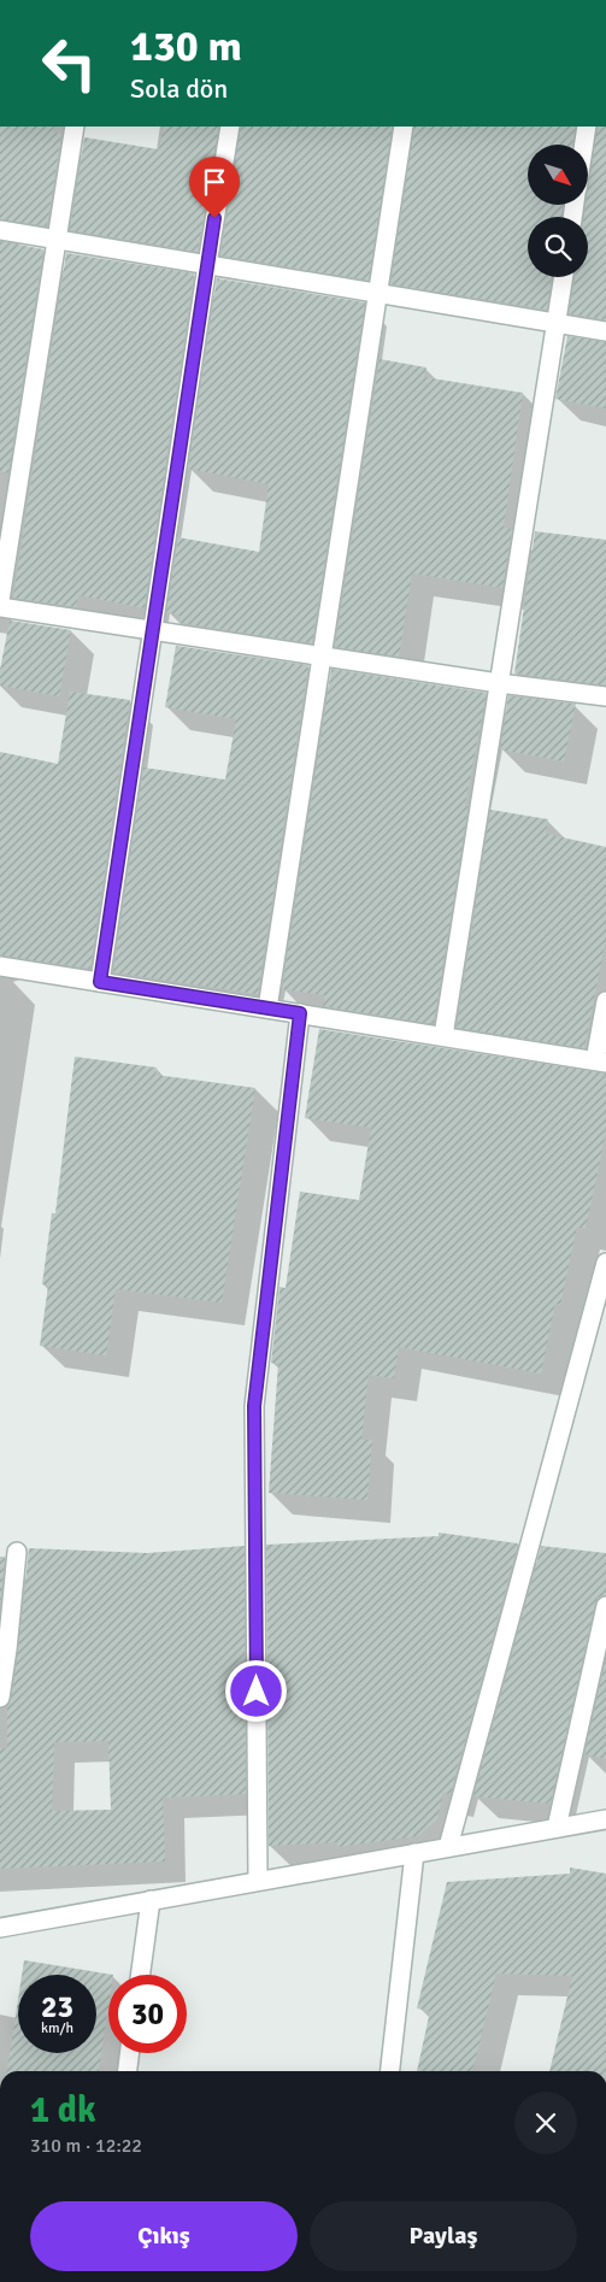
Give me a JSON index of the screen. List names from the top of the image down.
{
  "north": "bottom right",
  "page": {
    "turn": ["130 m", "Sola dön"],
    "speed": "23 km/h",
    "limit": "30",
    "heading": ["1 dk", "310 m · 12:22"],
    "buttons": ["Çıkış", "Paylaş"]
  }
}
